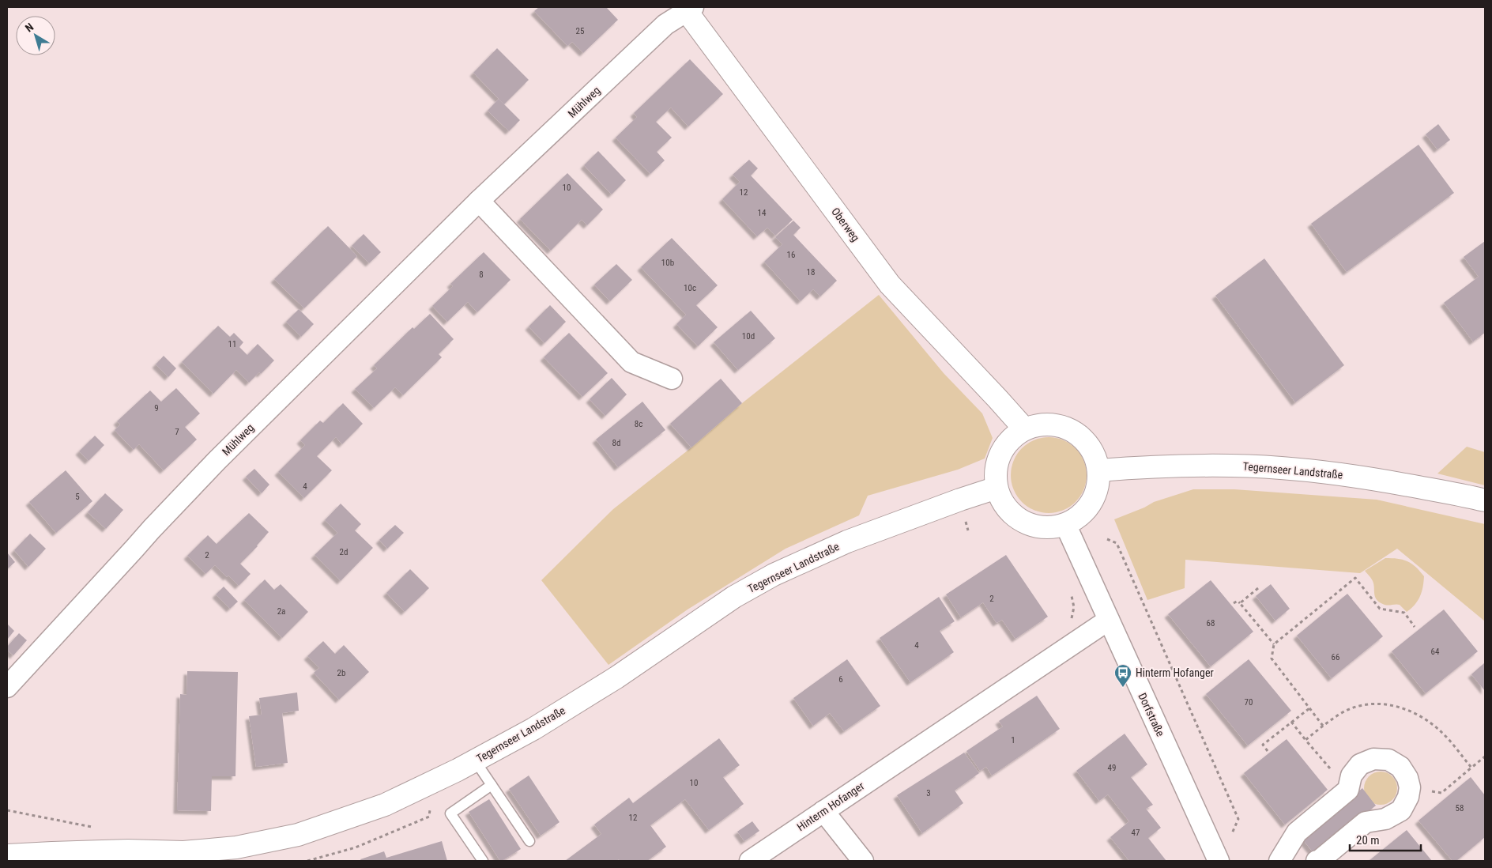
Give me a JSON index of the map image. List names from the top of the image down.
{
  "streets": {
    "main road": ["Oberweg", "Tegernseer Landstraße"],
    "street": ["Mühlweg", "Dorfstraße", "Hinterm Hofanger"]
  },
  "crossings": [
    ["Mühlweg", "Oberweg"],
    ["Oberweg", "Tegernseer Landstraße"],
    ["Oberweg", "Dorfstraße"],
    ["Tegernseer Landstraße", "Dorfstraße"],
    ["Dorfstraße", "Hinterm Hofanger"]
  ],
  "places": {
    "bus stop": ["Hinterm Hofanger"]
  },
  "house_numbers": [
    "25",
    "10",
    "12",
    "14",
    "16",
    "10b",
    "18",
    "8",
    "10c",
    "10d",
    "11",
    "9",
    "8c",
    "7",
    "8d",
    "4",
    "5",
    "2d",
    "2",
    "2",
    "2a",
    "68",
    "4",
    "64",
    "66",
    "2b",
    "6",
    "70",
    "1",
    "49",
    "10",
    "3",
    "58",
    "12",
    "47"
  ],
  "scale_bar": "20 m",
  "north": "top left"
}
